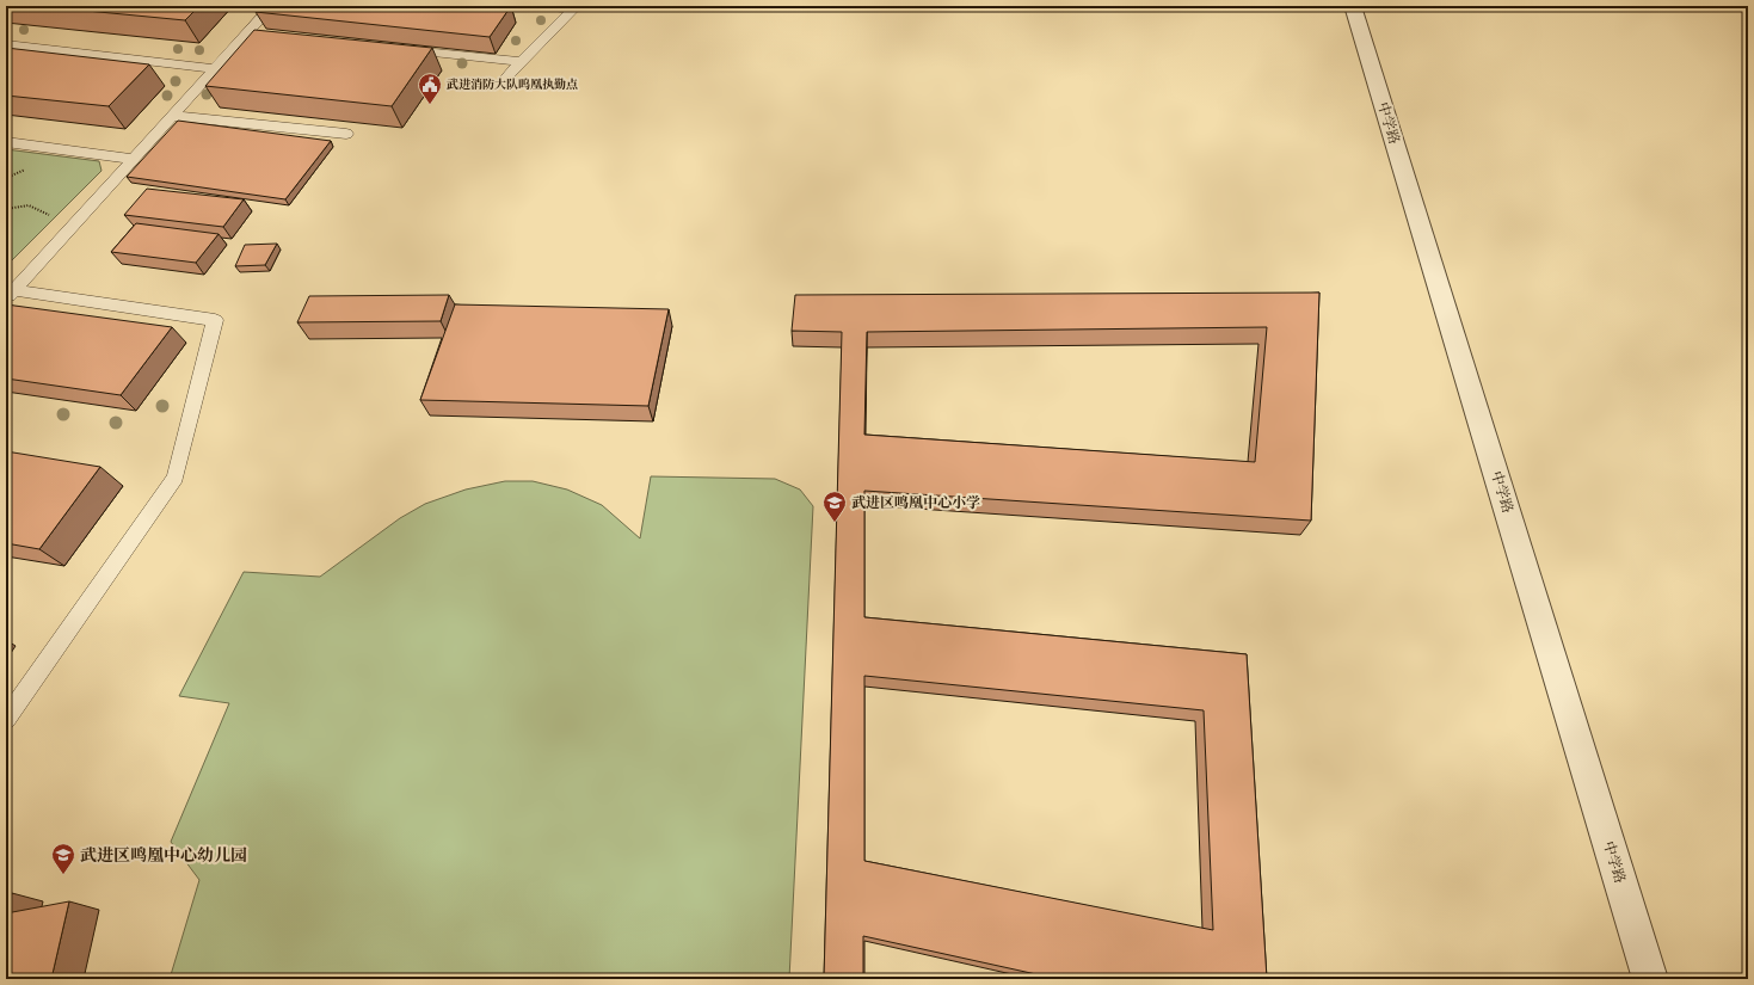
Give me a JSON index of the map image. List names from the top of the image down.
{
  "streets": {
    "street": ["中学路"]
  },
  "places": {
    "public building": ["武进消防大队呜凰执勤点"],
    "school or university": ["武进区鸣凰中心小学", "武进区鸣凰中心幼儿园"]
  }
}
